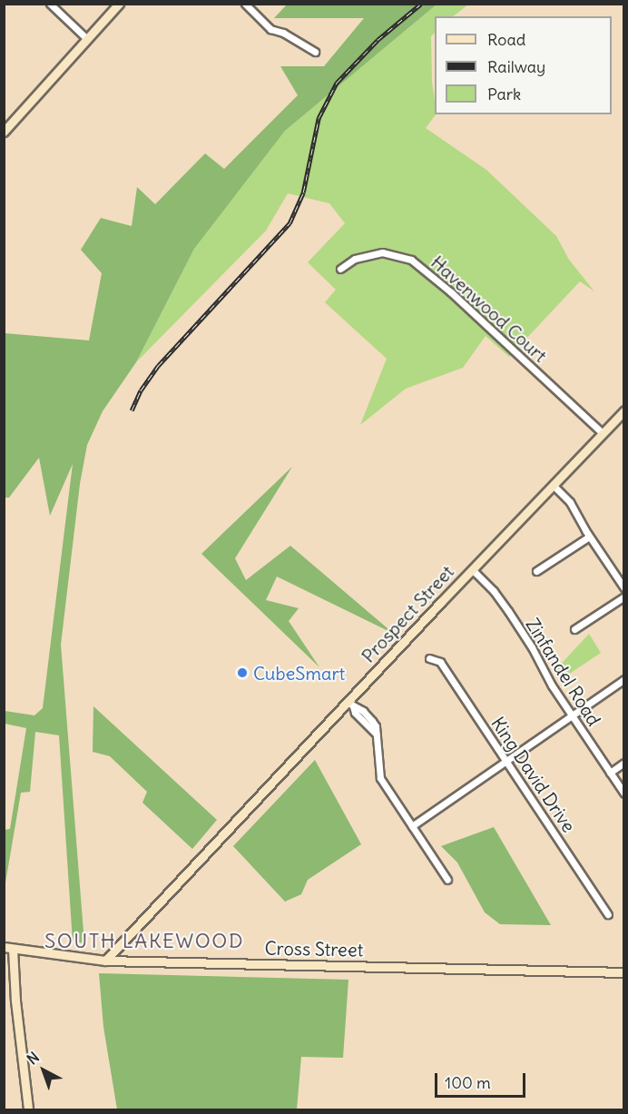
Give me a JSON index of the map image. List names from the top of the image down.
{
  "streets": {
    "street": [
      "Havenwood Court",
      "Prospect Street",
      "Zinfandel Road",
      "King David Drive",
      "Cross Street"
    ]
  },
  "crossings": [
    ["Havenwood Court", "Prospect Street"],
    ["Prospect Street", "Zinfandel Road"],
    ["Prospect Street", "Cross Street"]
  ],
  "districts": ["SOUTH LAKEWOOD"],
  "places": ["CubeSmart"],
  "legend": ["Road", "Railway", "Park"],
  "scale_bar": "100 m",
  "north": "top left"
}
